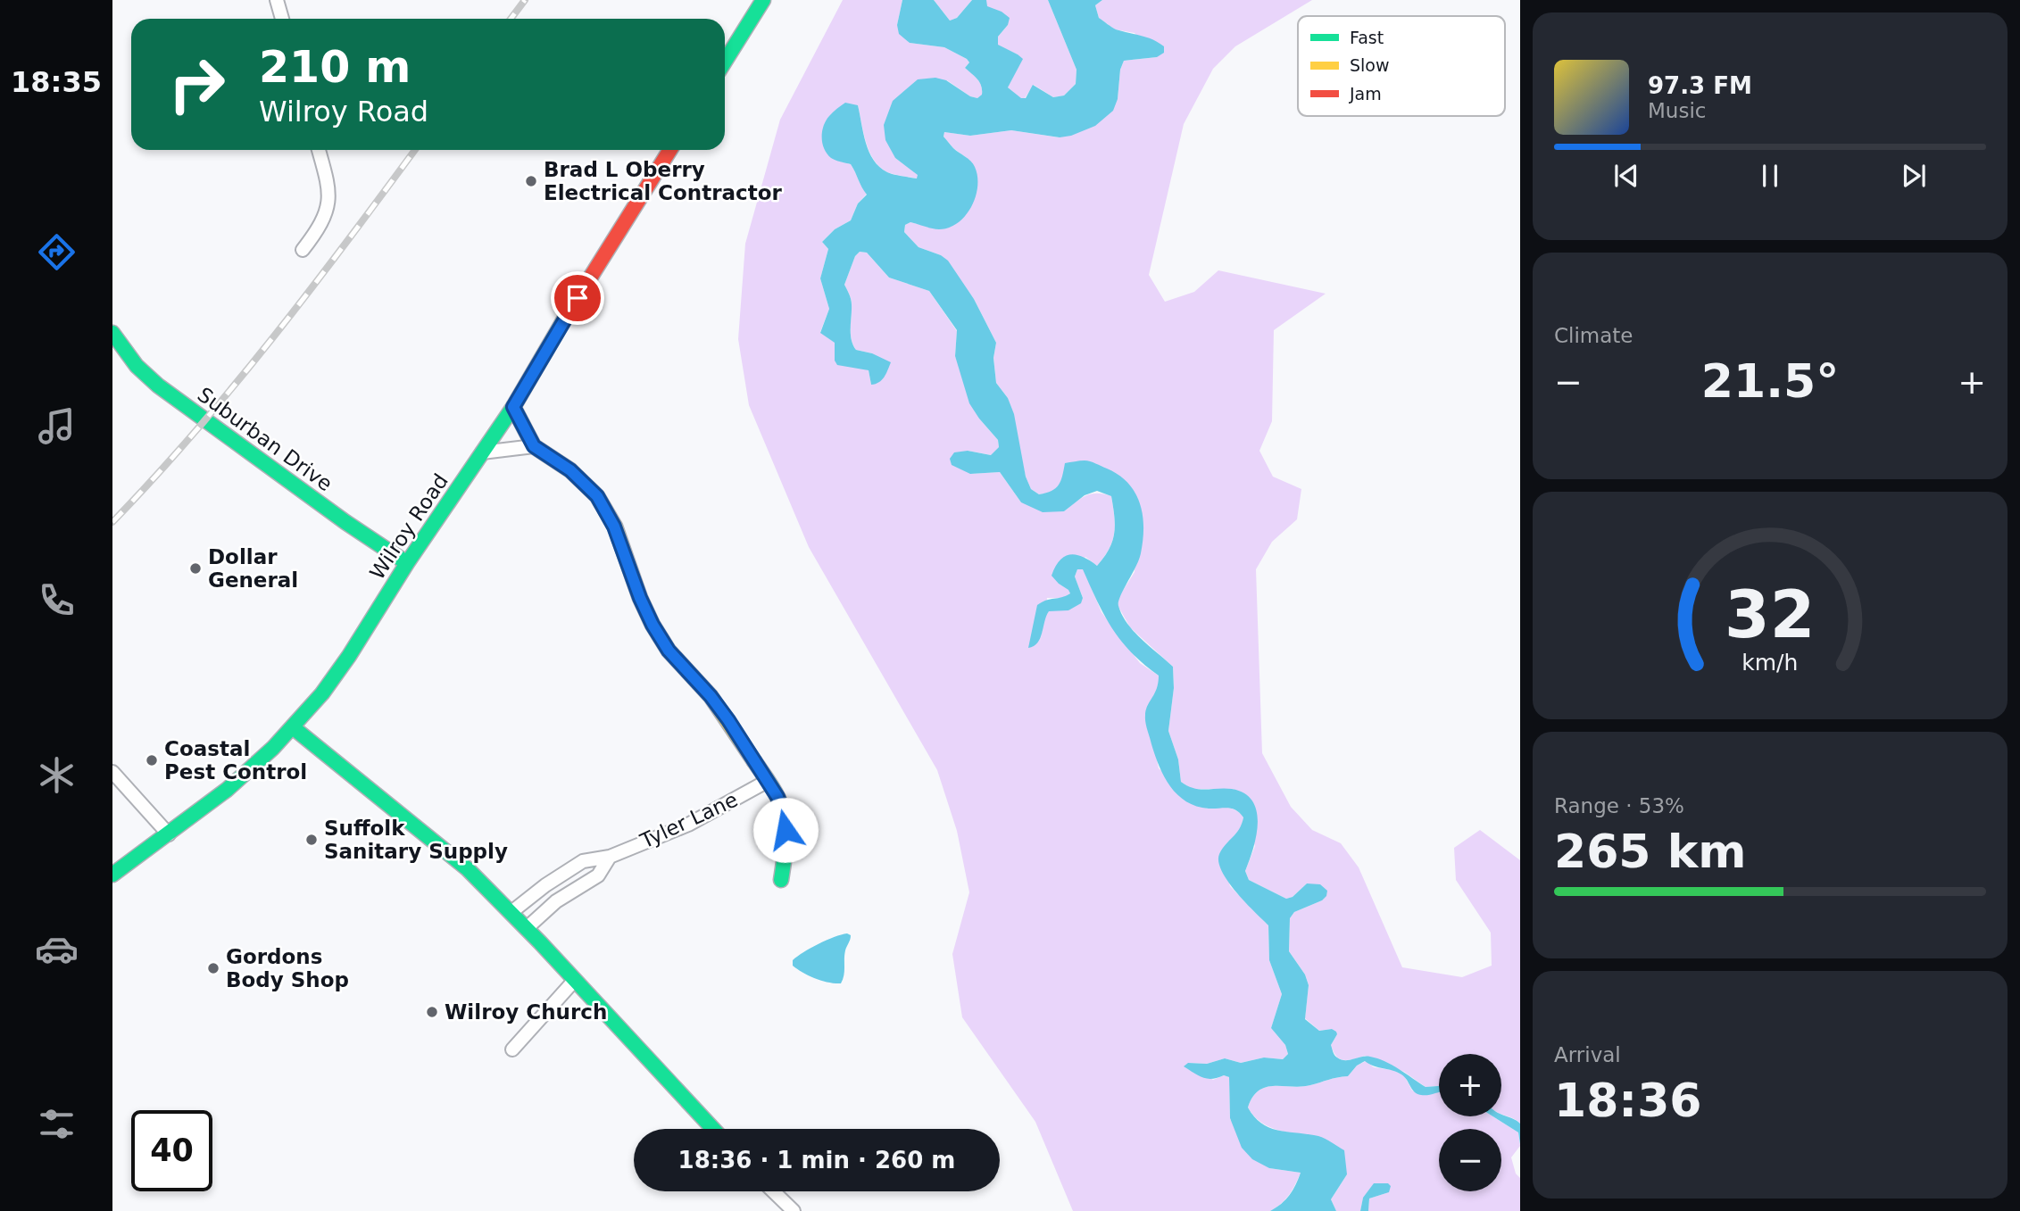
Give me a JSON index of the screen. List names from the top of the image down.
{
  "streets": {
    "main road": ["Suburban Drive", "Wilroy Road"],
    "street": ["Tyler Lane"]
  },
  "crossings": [
    ["Suburban Drive", "Wilroy Road"]
  ],
  "places": [
    "Brad L Oberry Electrical Contractor",
    "Dollar General",
    "Coastal Pest Control",
    "Suffolk Sanitary Supply",
    "Gordons Body Shop",
    "Wilroy Church"
  ],
  "legend": ["Fast", "Slow", "Jam"],
  "page": {
    "tabs": "18:35",
    "turn": ["210 m", "Wilroy Road"],
    "song": ["97.3 FM", "Music"],
    "tile": [
      "Climate",
      ["Range · 53%", "265 km"],
      ["Arrival", "18:36"]
    ],
    "heat": ["−", "21.5°", "+"],
    "map_buttons": ["+", "−"],
    "limit": "40",
    "trip": "18:36 · 1 min · 260 m",
    "gauge": ["32", "km/h"]
  }
}
